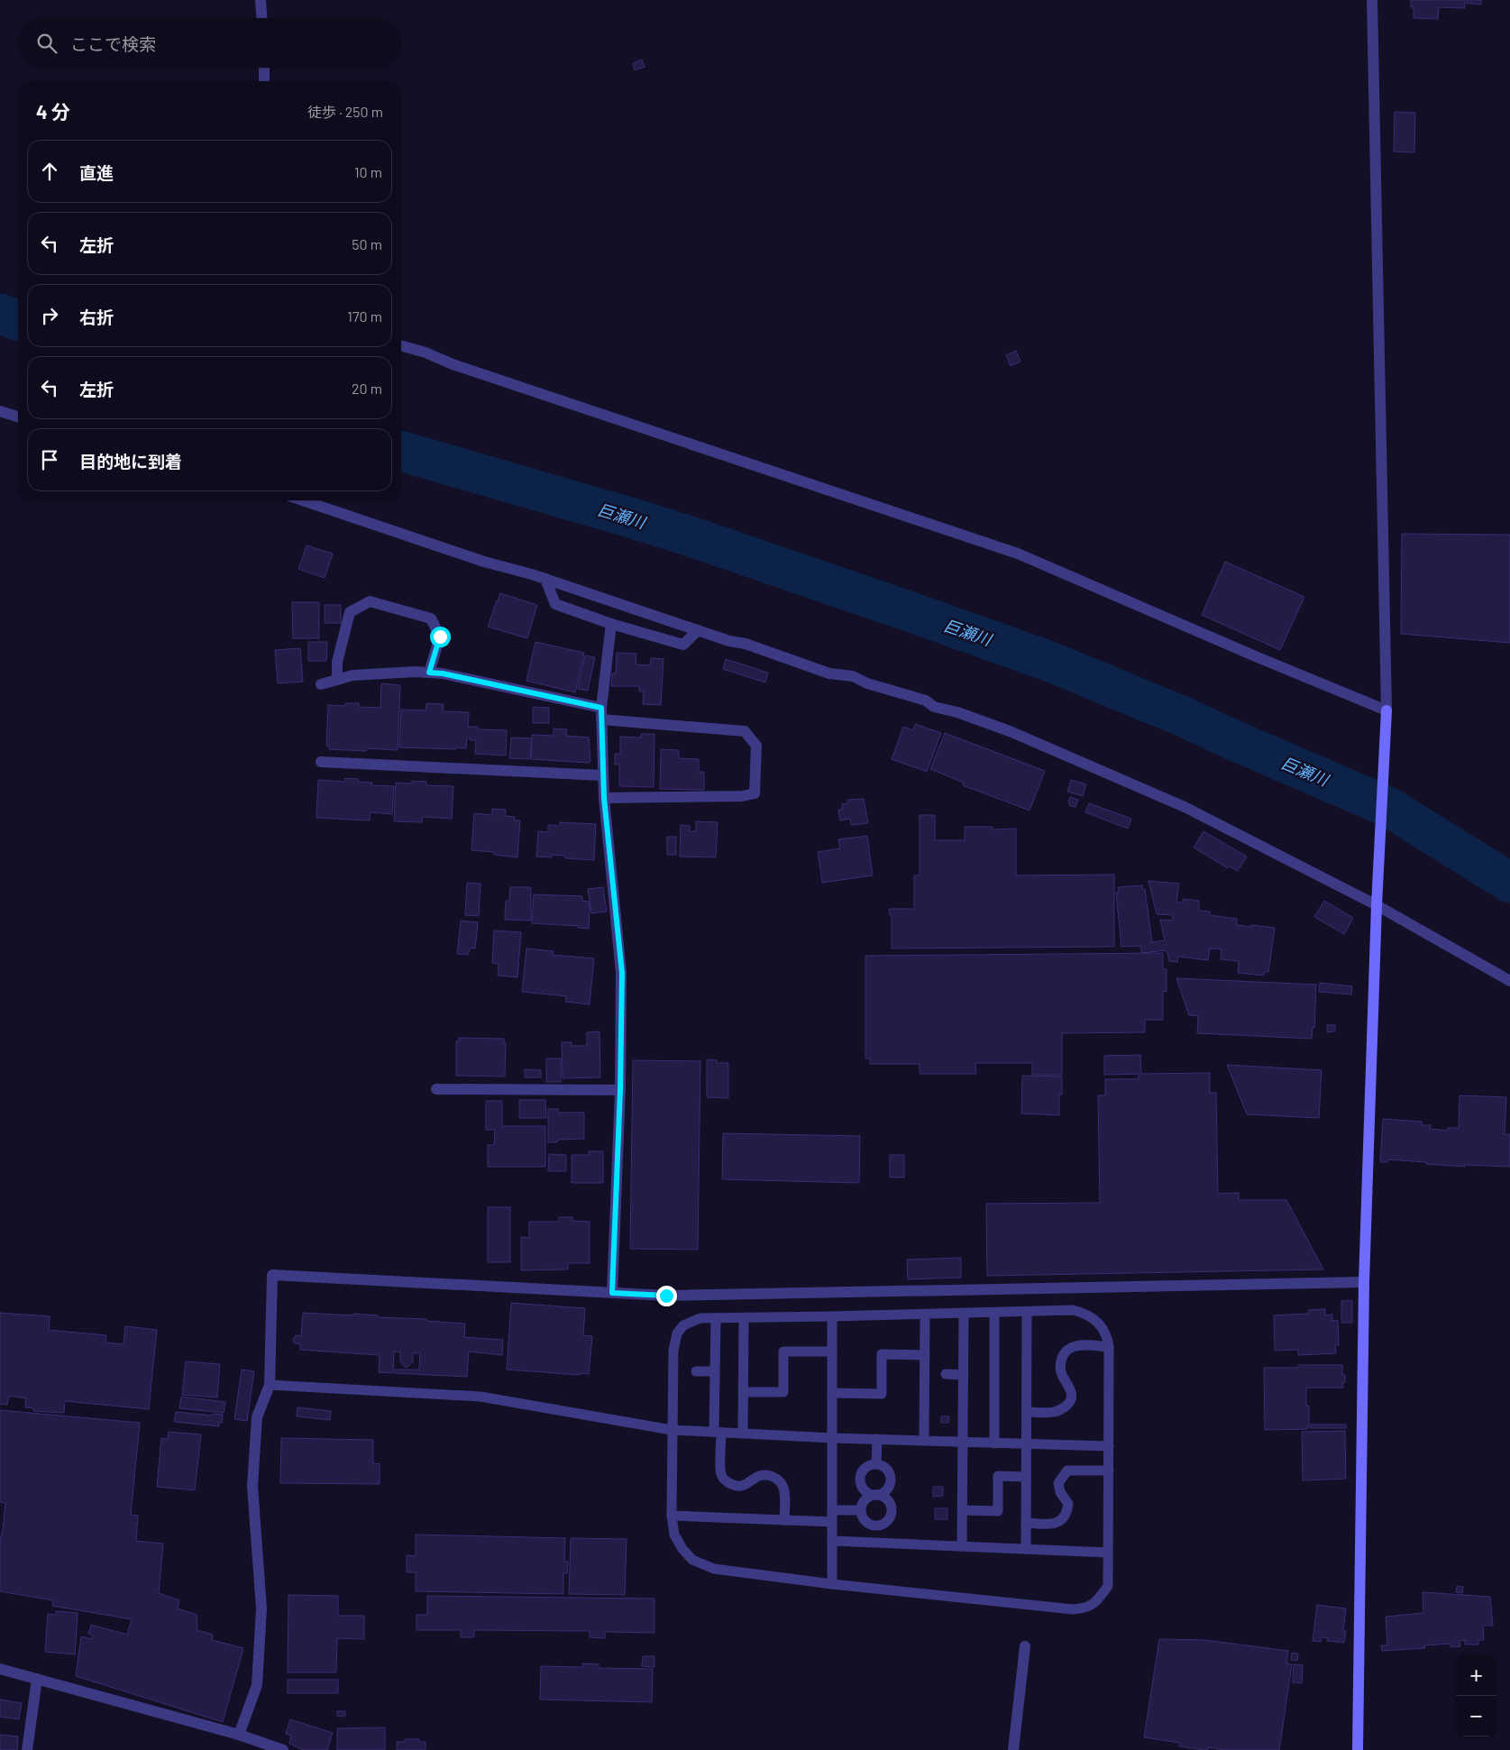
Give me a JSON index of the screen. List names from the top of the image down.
{
  "water": ["巨瀬川"],
  "page": {
    "search": "ここで検索",
    "heading": ["4 分", "徒歩 · 250 m"],
    "list": [
      ["直進", "10 m"],
      ["左折", "50 m"],
      ["右折", "170 m"],
      ["左折", "20 m"],
      "目的地に到着"
    ],
    "map_buttons": ["+", "−"]
  }
}
